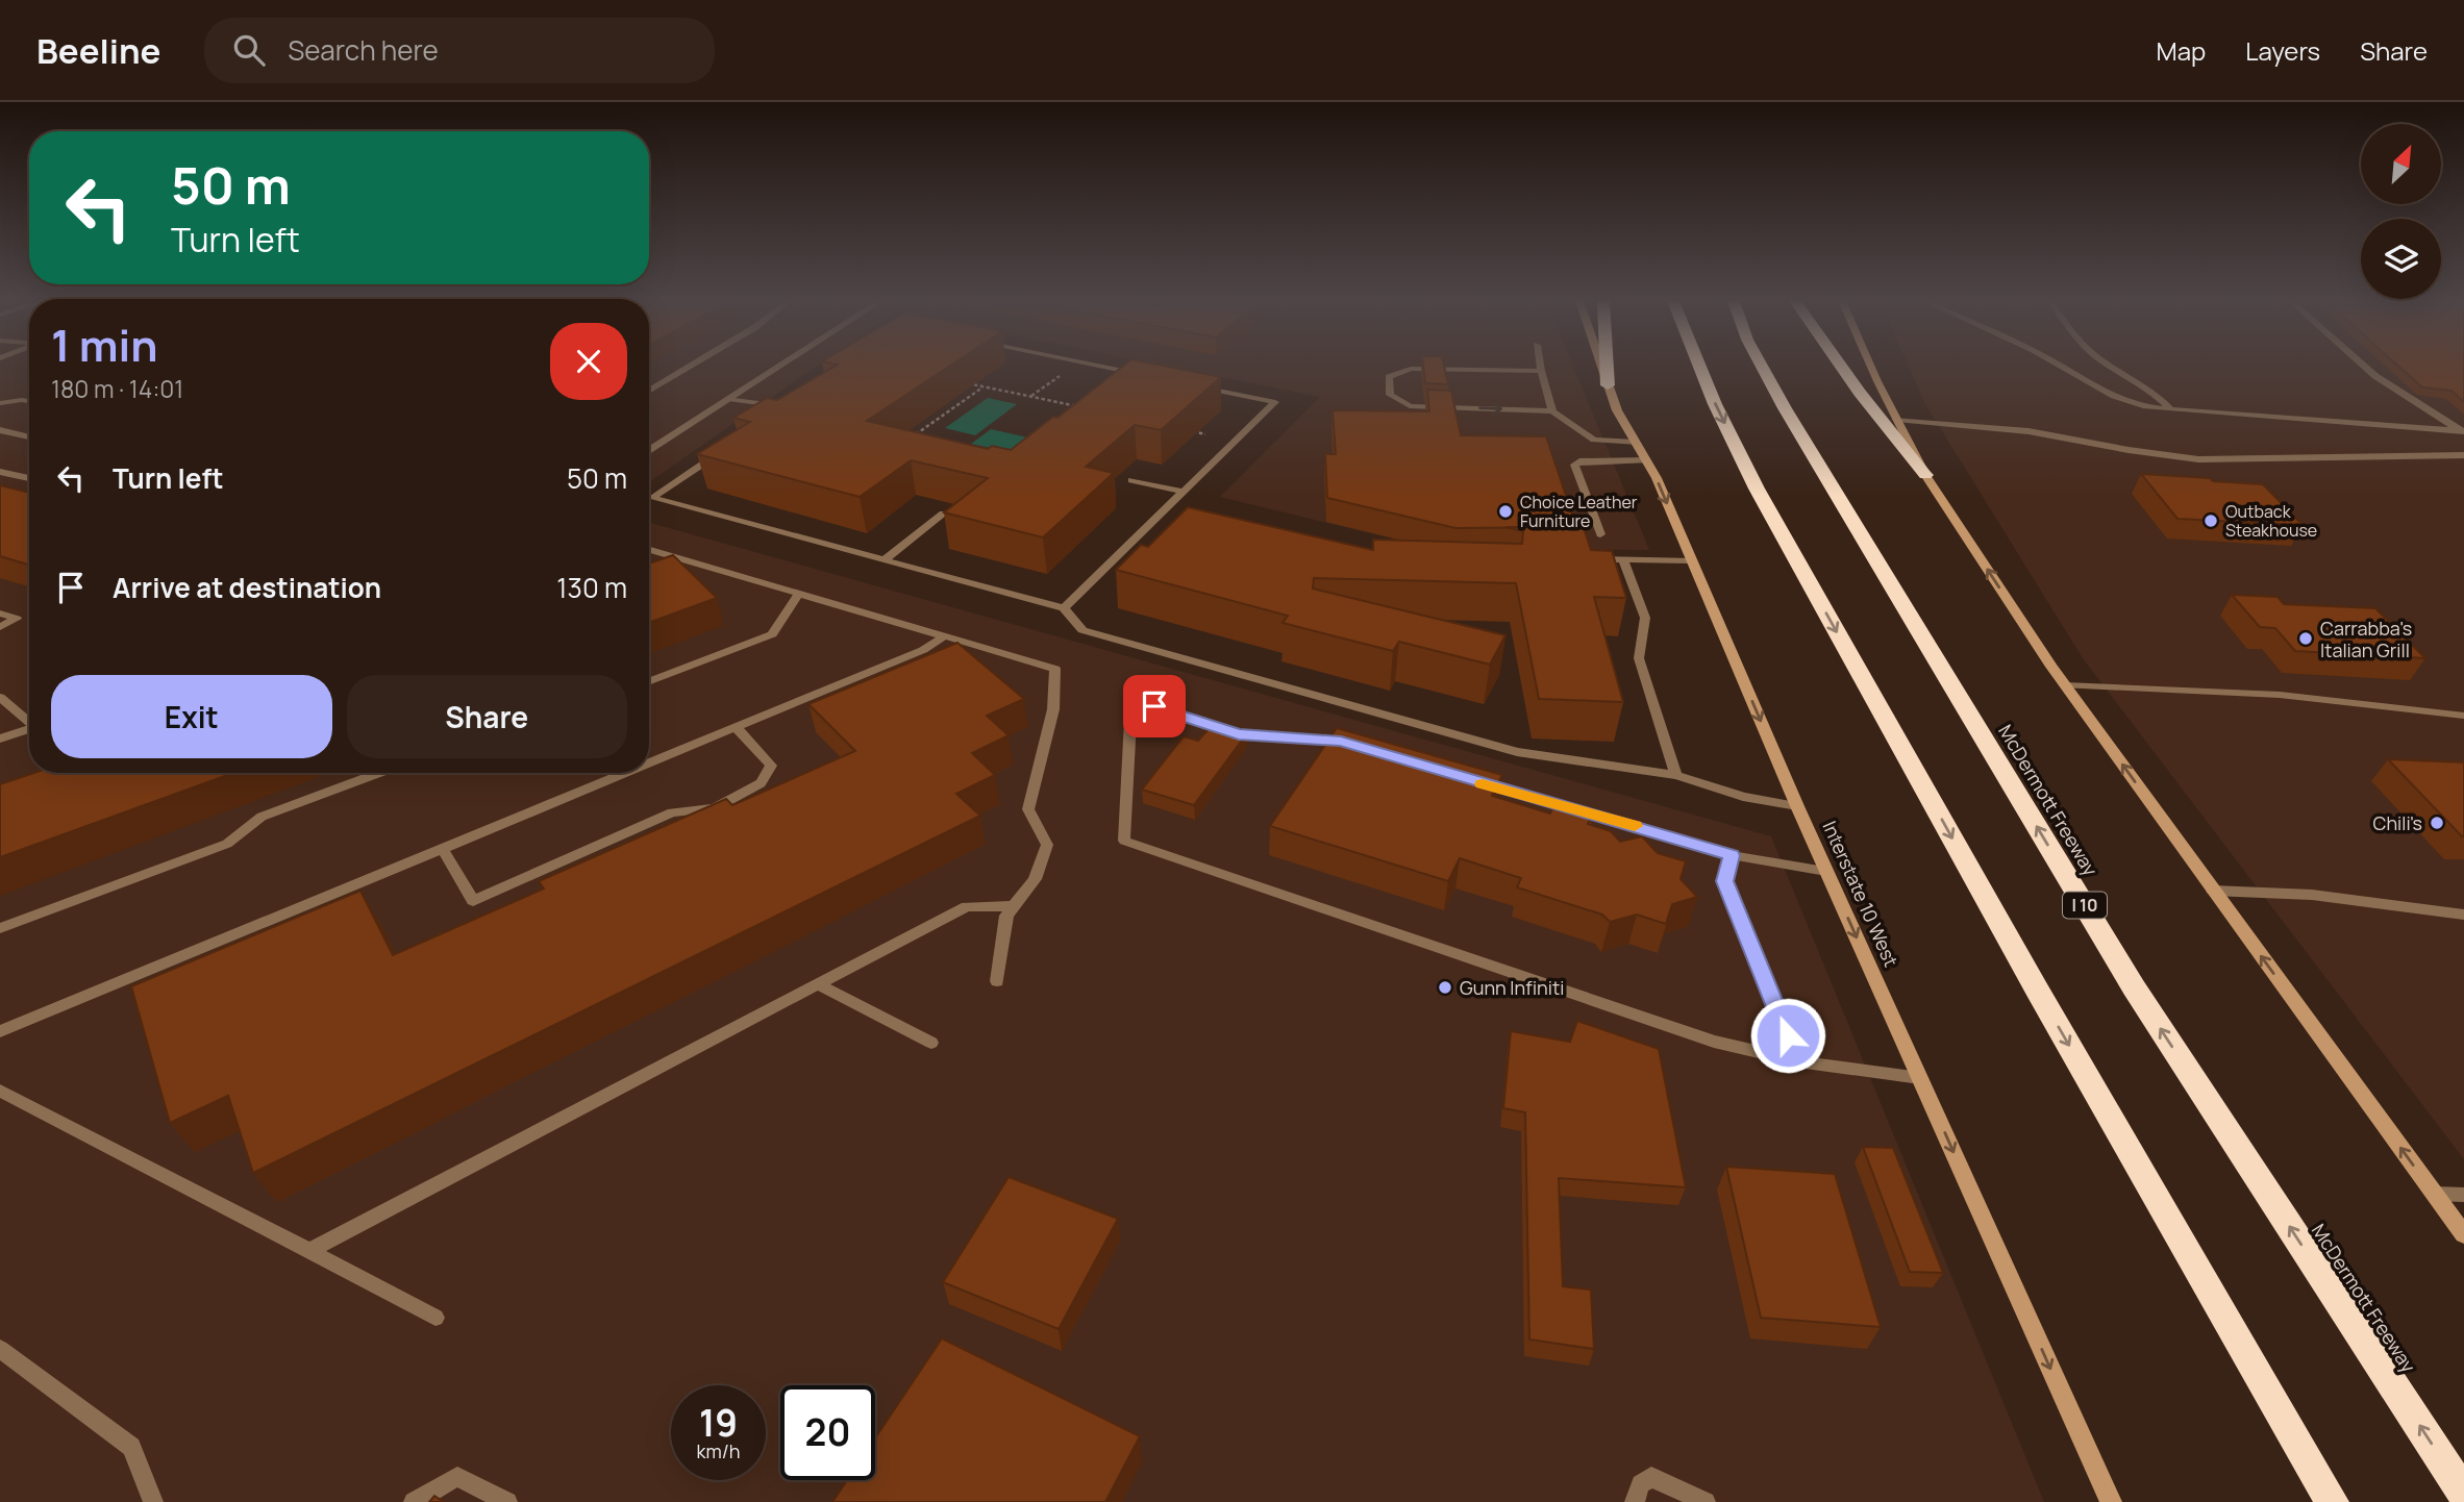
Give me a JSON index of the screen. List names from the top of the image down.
{
  "streets": {
    "highway": ["McDermott Freeway", "I 10"],
    "main road": ["Interstate 10 West"]
  },
  "one_way": ["Interstate 10 West"],
  "places": [
    "Choice Leather Furniture",
    "Outback Steakhouse",
    "Carrabba's Italian Grill",
    "Chili's",
    "Gunn Infiniti"
  ],
  "north": "top right",
  "page": {
    "header": "Beeline",
    "search": "Search here",
    "nav": ["Map", "Layers", "Share"],
    "turn": ["50 m", "Turn left"],
    "heading": ["1 min", "180 m · 14:01"],
    "list": [
      {
        "name": "Turn left",
        "value": "50 m"
      },
      {
        "name": "Arrive at destination",
        "value": "130 m"
      }
    ],
    "buttons": ["Exit", "Share"],
    "speed": "19 km/h",
    "limit": "20"
  }
}
